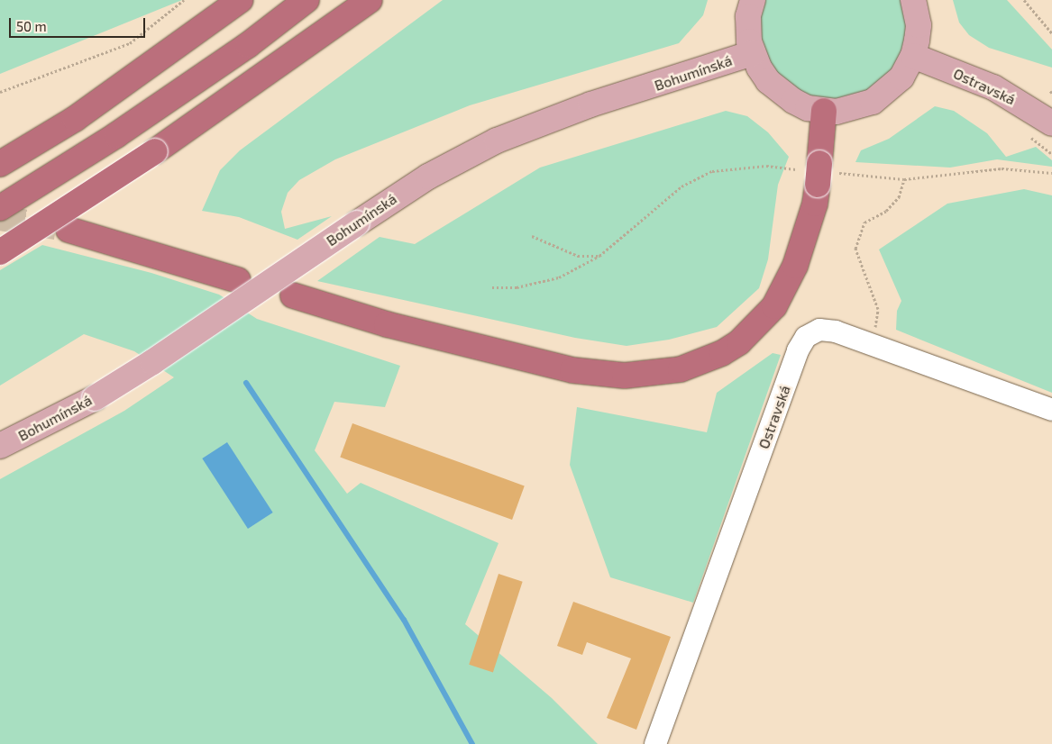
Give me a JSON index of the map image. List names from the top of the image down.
{
  "streets": {
    "main road": ["Bohumínská", "Ostravská"]
  },
  "scale_bar": "50 m"
}
